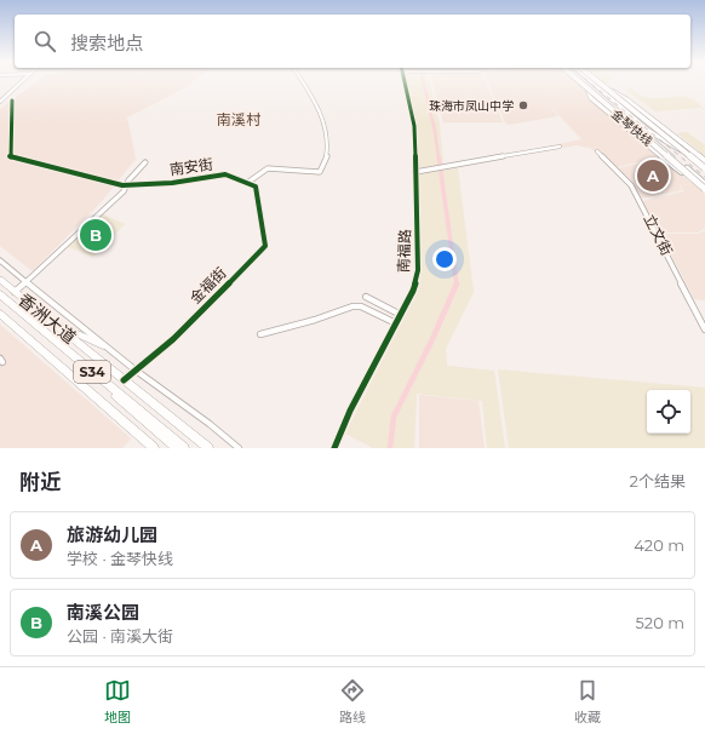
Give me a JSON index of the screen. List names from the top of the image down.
{
  "streets": {
    "highway": ["金琴快线", "香洲大道", "S34"],
    "street": [
      "南安街",
      "立文街",
      "南福路",
      "金福街"
    ]
  },
  "crossings": [
    ["南安街", "金福街"],
    ["金福街", "香洲大道"]
  ],
  "districts": ["南溪村"],
  "places": ["珠海市凤山中学"],
  "page": {
    "search": "搜索地点",
    "pins": ["A", "B"],
    "heading": ["附近", "2个结果"],
    "list": [
      {
        "mark": "A",
        "name": "旅游幼儿园",
        "note": "学校 · 金琴快线",
        "value": "420 m"
      },
      {
        "mark": "B",
        "name": "南溪公园",
        "note": "公园 · 南溪大街",
        "value": "520 m"
      }
    ],
    "nav": ["地图", "路线", "收藏"]
  }
}
